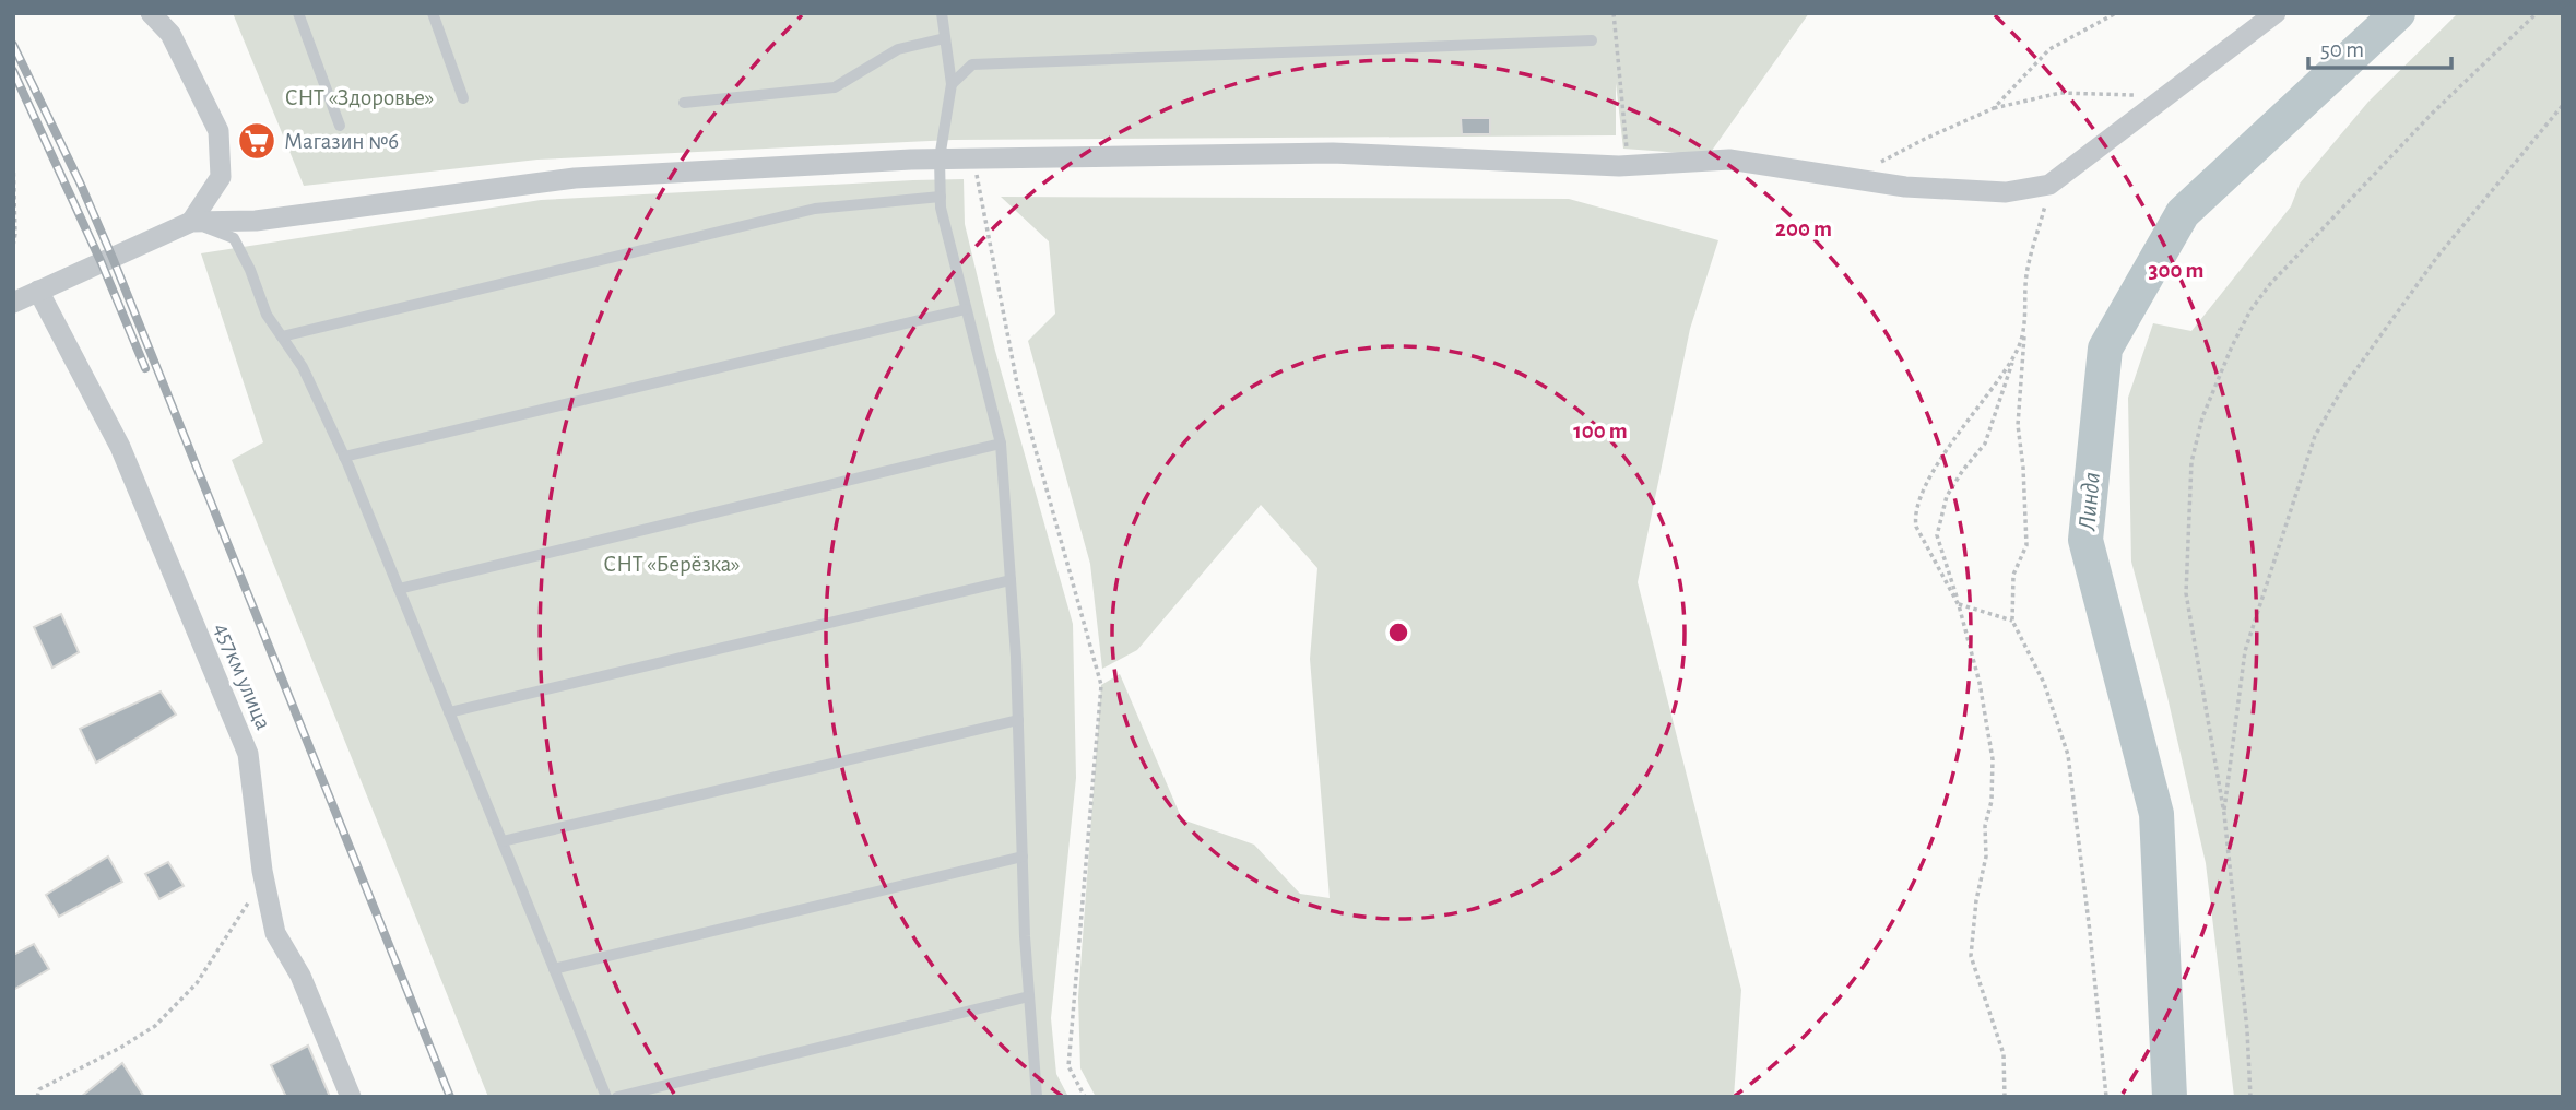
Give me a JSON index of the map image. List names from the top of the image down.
{
  "streets": {
    "street": ["457км улица"]
  },
  "water": ["Линда"],
  "parks": ["СНТ «Здоровье»", "СНТ «Берёзка»"],
  "places": {
    "supermarket": ["Магазин №6"]
  },
  "scale_bar": "50 m",
  "rings": ["200 m", "300 m", "100 m"]
}
